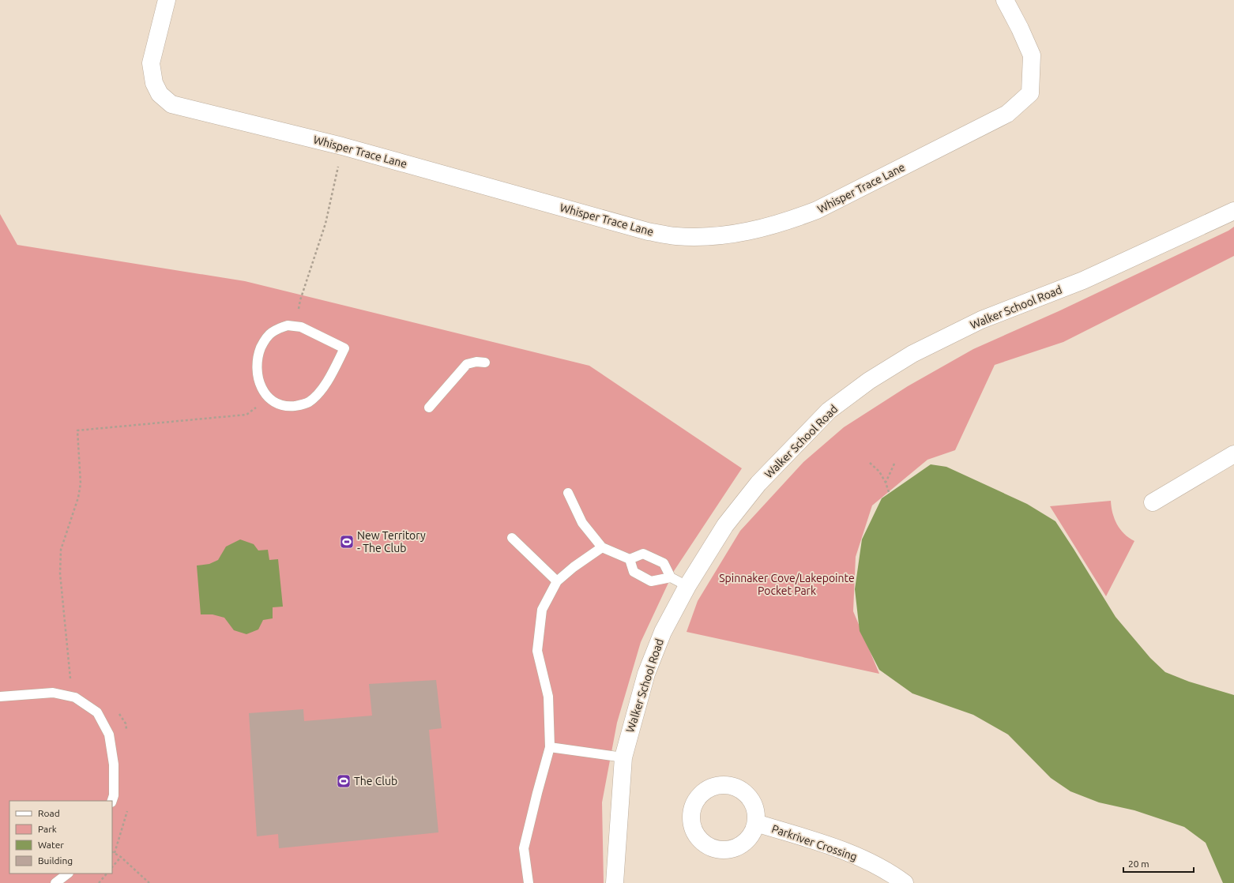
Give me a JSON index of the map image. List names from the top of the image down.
{
  "streets": {
    "street": ["Whisper Trace Lane", "Walker School Road", "Parkriver Crossing"]
  },
  "parks": ["Spinnaker Cove/Lakepointe Pocket Park"],
  "places": {
    "sports": ["New Territory - The Club", "The Club"]
  },
  "legend": [
    "Road",
    "Park",
    "Water",
    "Building"
  ],
  "scale_bar": "20 m"
}
